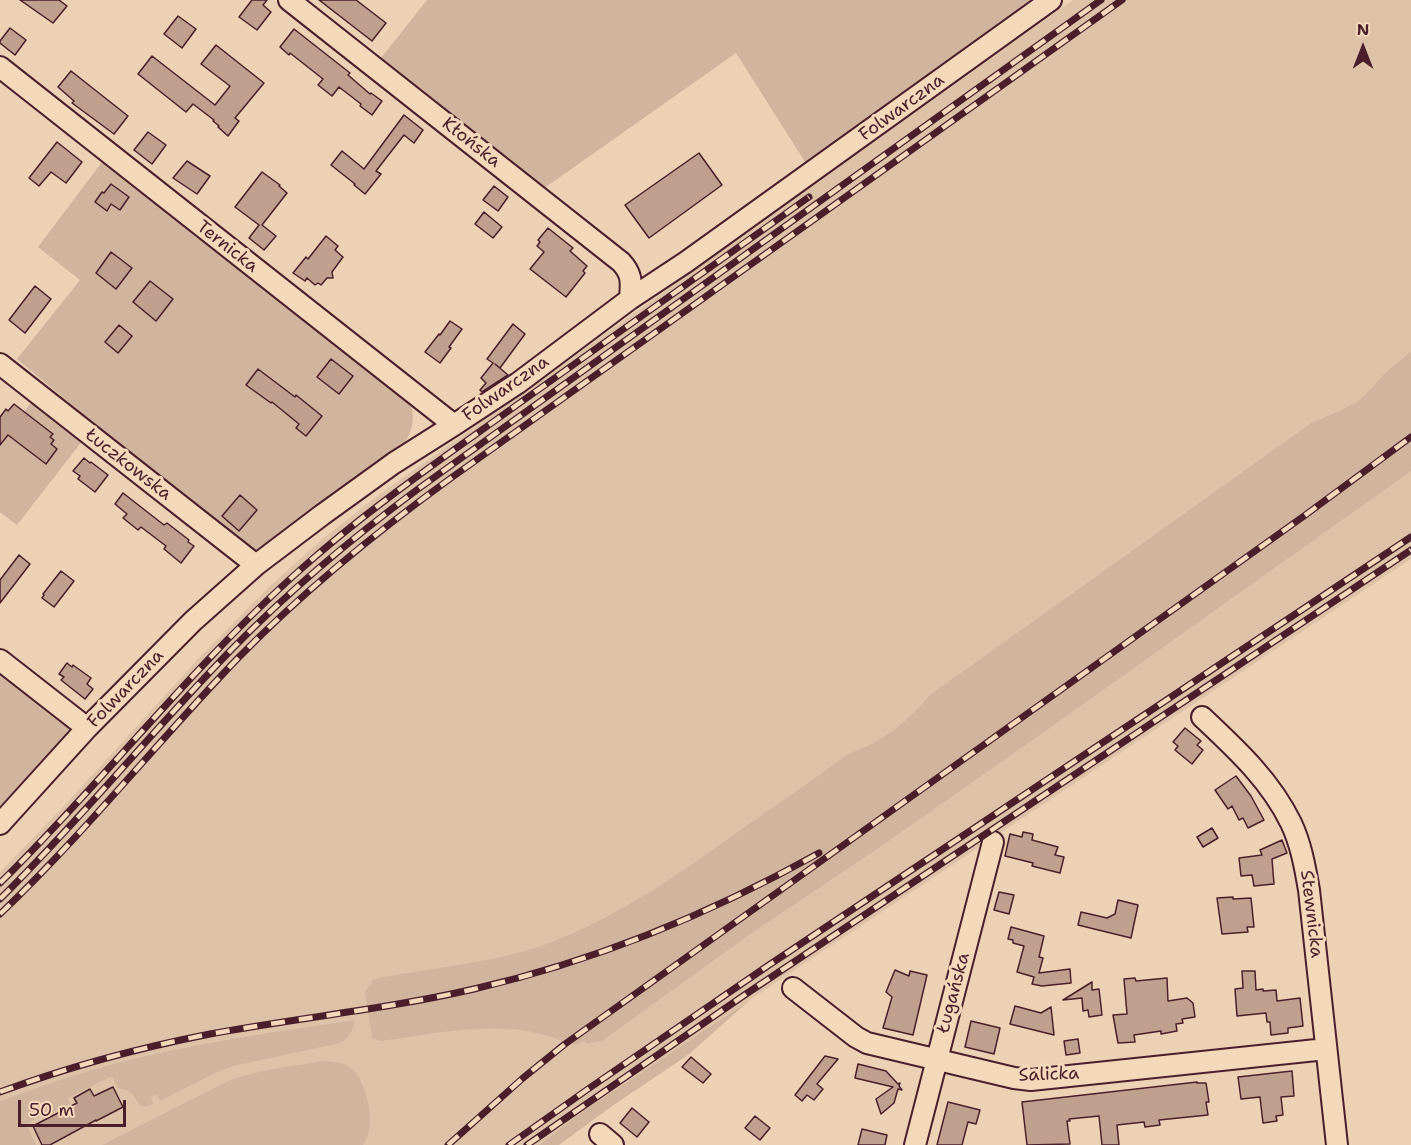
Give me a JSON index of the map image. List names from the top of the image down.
{
  "streets": {
    "street": [
      "Folwarczna",
      "Kłońska",
      "Ternicka",
      "Łuczkowska",
      "Stewnicka",
      "Ługańska",
      "Salicka"
    ]
  },
  "crossings": [
    ["Folwarczna", "Kłońska"],
    ["Folwarczna", "Ternicka"],
    ["Folwarczna", "Łuczkowska"],
    ["Stewnicka", "Salicka"],
    ["Ługańska", "Salicka"]
  ],
  "scale_bar": "50 m",
  "north": "top"
}
